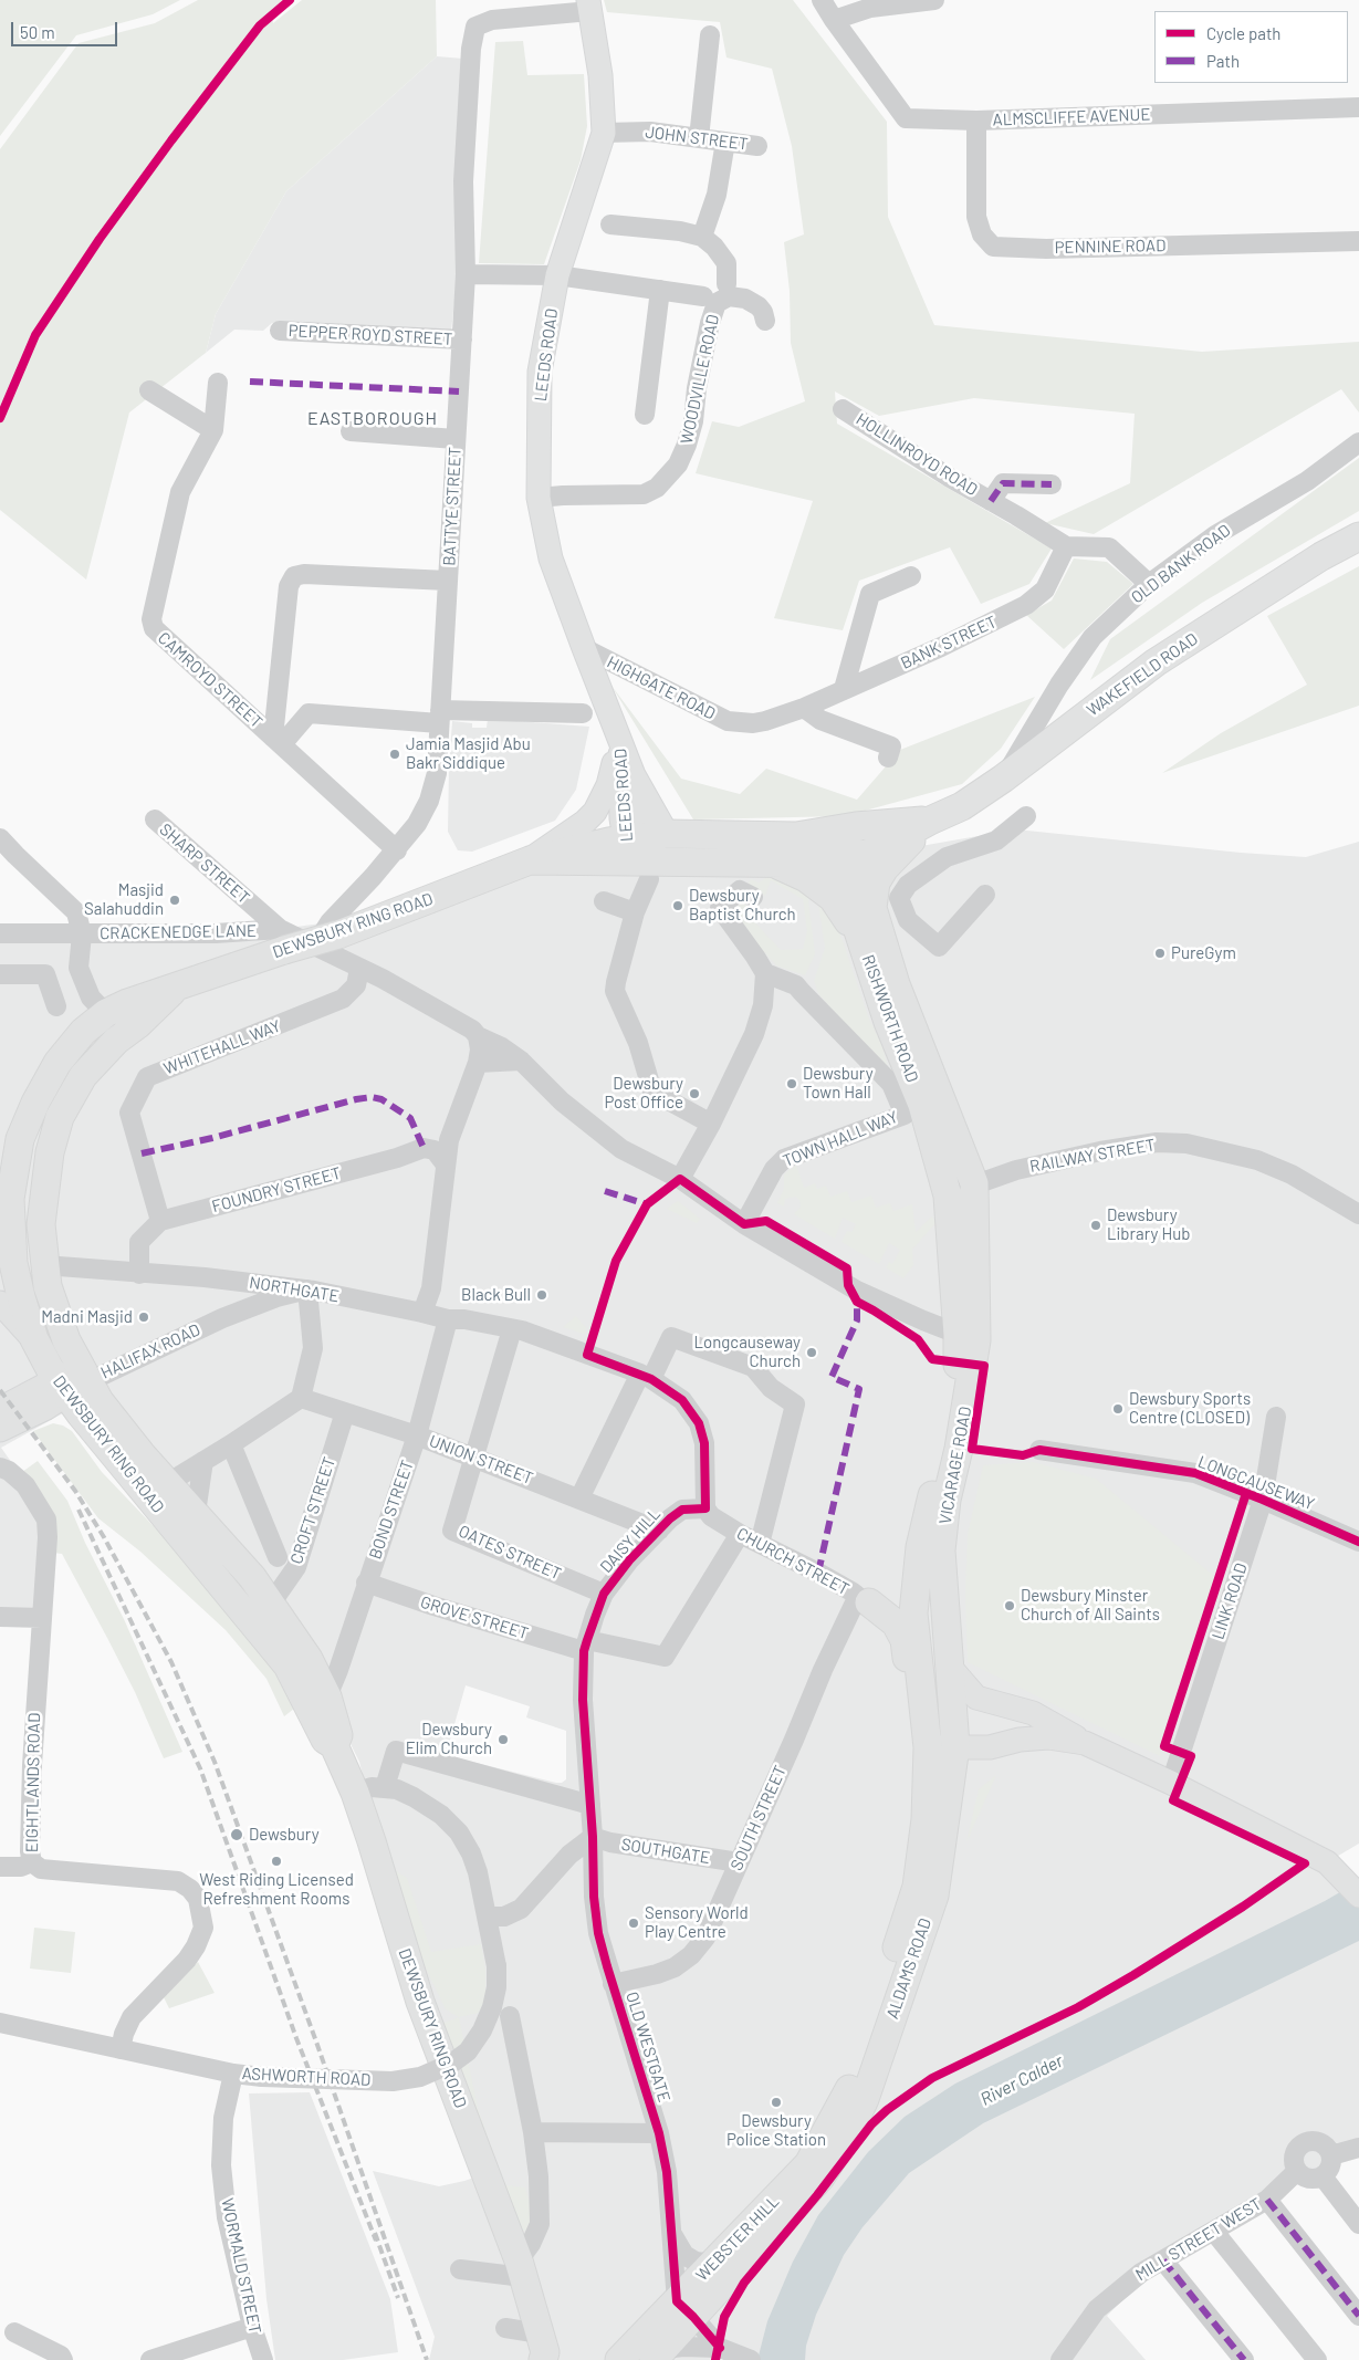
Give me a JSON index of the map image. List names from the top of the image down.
{
  "streets": {
    "highway": [
      "WAKEFIELD ROAD",
      "DEWSBURY RING ROAD",
      "RISHWORTH ROAD",
      "VICARAGE ROAD",
      "ALDAMS ROAD",
      "WEBSTER HILL"
    ],
    "main road": ["LEEDS ROAD", "HALIFAX ROAD"],
    "street": [
      "ALMSCLIFFE AVENUE",
      "JOHN STREET",
      "PENNINE ROAD",
      "PEPPER ROYD STREET",
      "WOODVILLE ROAD",
      "HOLLINROYD ROAD",
      "BATTYE STREET",
      "OLD BANK ROAD",
      "BANK STREET",
      "CAMROYD STREET",
      "HIGHGATE ROAD",
      "SHARP STREET",
      "CRACKENEDGE LANE",
      "WHITEHALL WAY",
      "TOWN HALL WAY",
      "RAILWAY STREET",
      "FOUNDRY STREET",
      "NORTHGATE",
      "UNION STREET",
      "LONGCAUSEWAY",
      "BOND STREET",
      "CROFT STREET",
      "DAISY HILL",
      "OATES STREET",
      "CHURCH STREET",
      "LINK ROAD",
      "GROVE STREET",
      "EIGHTLANDS ROAD",
      "SOUTH STREET",
      "SOUTHGATE",
      "OLD WESTGATE",
      "ASHWORTH ROAD",
      "MILL STREET WEST",
      "WORMALD STREET"
    ]
  },
  "crossings": [
    ["ALMSCLIFFE AVENUE", "PENNINE ROAD"],
    ["JOHN STREET", "LEEDS ROAD"],
    ["PEPPER ROYD STREET", "BATTYE STREET"],
    ["LEEDS ROAD", "WOODVILLE ROAD"],
    ["LEEDS ROAD", "BATTYE STREET"],
    ["LEEDS ROAD", "HIGHGATE ROAD"],
    ["LEEDS ROAD", "DEWSBURY RING ROAD"],
    ["HOLLINROYD ROAD", "OLD BANK ROAD"],
    ["HOLLINROYD ROAD", "BANK STREET"],
    ["BATTYE STREET", "CAMROYD STREET"],
    ["BATTYE STREET", "DEWSBURY RING ROAD"],
    ["OLD BANK ROAD", "WAKEFIELD ROAD"],
    ["BANK STREET", "HIGHGATE ROAD"],
    ["WAKEFIELD ROAD", "DEWSBURY RING ROAD"],
    ["WAKEFIELD ROAD", "RISHWORTH ROAD"],
    ["SHARP STREET", "DEWSBURY RING ROAD"],
    ["SHARP STREET", "CRACKENEDGE LANE"],
    ["DEWSBURY RING ROAD", "CRACKENEDGE LANE"],
    ["DEWSBURY RING ROAD", "RISHWORTH ROAD"],
    ["DEWSBURY RING ROAD", "NORTHGATE"],
    ["DEWSBURY RING ROAD", "HALIFAX ROAD"],
    ["DEWSBURY RING ROAD", "CROFT STREET"],
    ["RISHWORTH ROAD", "RAILWAY STREET"],
    ["RISHWORTH ROAD", "VICARAGE ROAD"],
    ["WHITEHALL WAY", "FOUNDRY STREET"],
    ["RAILWAY STREET", "VICARAGE ROAD"],
    ["NORTHGATE", "HALIFAX ROAD"],
    ["NORTHGATE", "BOND STREET"],
    ["NORTHGATE", "DAISY HILL"],
    ["NORTHGATE", "CHURCH STREET"],
    ["UNION STREET", "BOND STREET"],
    ["UNION STREET", "CROFT STREET"],
    ["UNION STREET", "DAISY HILL"],
    ["UNION STREET", "OATES STREET"],
    ["VICARAGE ROAD", "CHURCH STREET"],
    ["VICARAGE ROAD", "ALDAMS ROAD"],
    ["LONGCAUSEWAY", "LINK ROAD"],
    ["BOND STREET", "GROVE STREET"],
    ["DAISY HILL", "OATES STREET"],
    ["DAISY HILL", "CHURCH STREET"],
    ["DAISY HILL", "GROVE STREET"],
    ["DAISY HILL", "OLD WESTGATE"],
    ["CHURCH STREET", "GROVE STREET"],
    ["CHURCH STREET", "SOUTH STREET"],
    ["EIGHTLANDS ROAD", "ASHWORTH ROAD"],
    ["SOUTH STREET", "SOUTHGATE"],
    ["SOUTH STREET", "OLD WESTGATE"],
    ["SOUTHGATE", "OLD WESTGATE"],
    ["ALDAMS ROAD", "WEBSTER HILL"],
    ["OLD WESTGATE", "WEBSTER HILL"],
    ["ASHWORTH ROAD", "WORMALD STREET"]
  ],
  "districts": ["EASTBOROUGH"],
  "water": ["River Calder"],
  "places": [
    "Jamia Masjid Abu Bakr Siddique",
    "Masjid Salahuddin",
    "Dewsbury Baptist Church",
    "PureGym",
    "Dewsbury Town Hall",
    "Dewsbury Post Office",
    "Dewsbury Library Hub",
    "Black Bull",
    "Madni Masjid",
    "Longcauseway Church",
    "Dewsbury Sports Centre (CLOSED)",
    "Dewsbury Minster Church of All Saints",
    "Dewsbury Elim Church",
    "Dewsbury",
    "West Riding Licensed Refreshment Rooms",
    "Sensory World Play Centre",
    "Dewsbury Police Station"
  ],
  "legend": ["Cycle path", "Path"],
  "scale_bar": "50 m"
}
